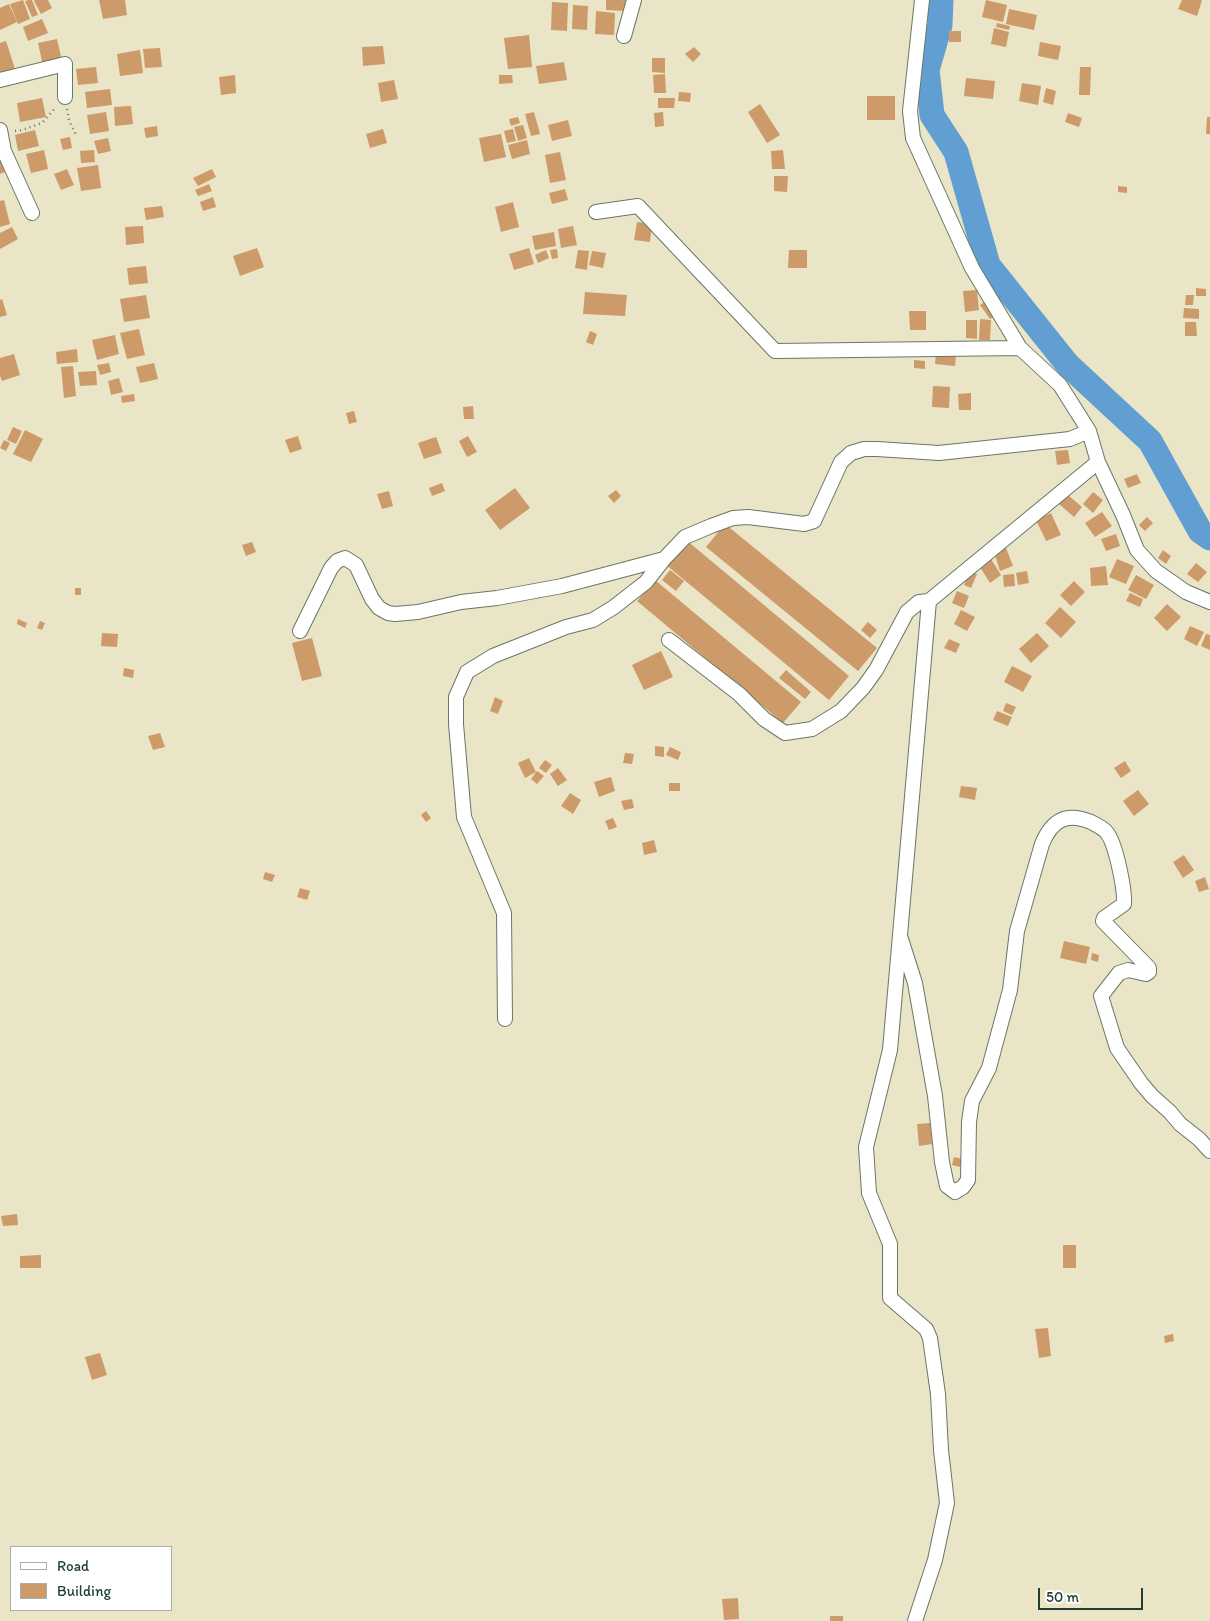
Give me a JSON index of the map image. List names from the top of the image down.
{
  "legend": ["Road", "Building"],
  "scale_bar": "50 m"
}
